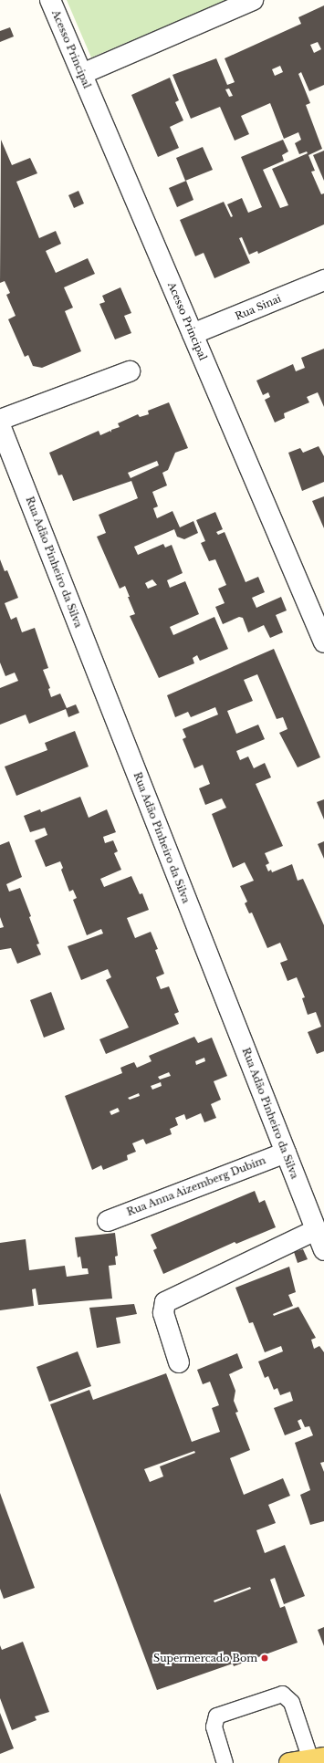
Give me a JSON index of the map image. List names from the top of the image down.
{
  "streets": {
    "street": [
      "Acesso Principal",
      "Rua Sinai",
      "Rua Adão Pinheiro da Silva",
      "Rua Anna Aizemberg Dubim"
    ]
  },
  "crossings": [
    ["Acesso Principal", "Rua Sinai"],
    ["Rua Adão Pinheiro da Silva", "Rua Anna Aizemberg Dubim"]
  ],
  "places": ["Supermercado Bom"]
}
